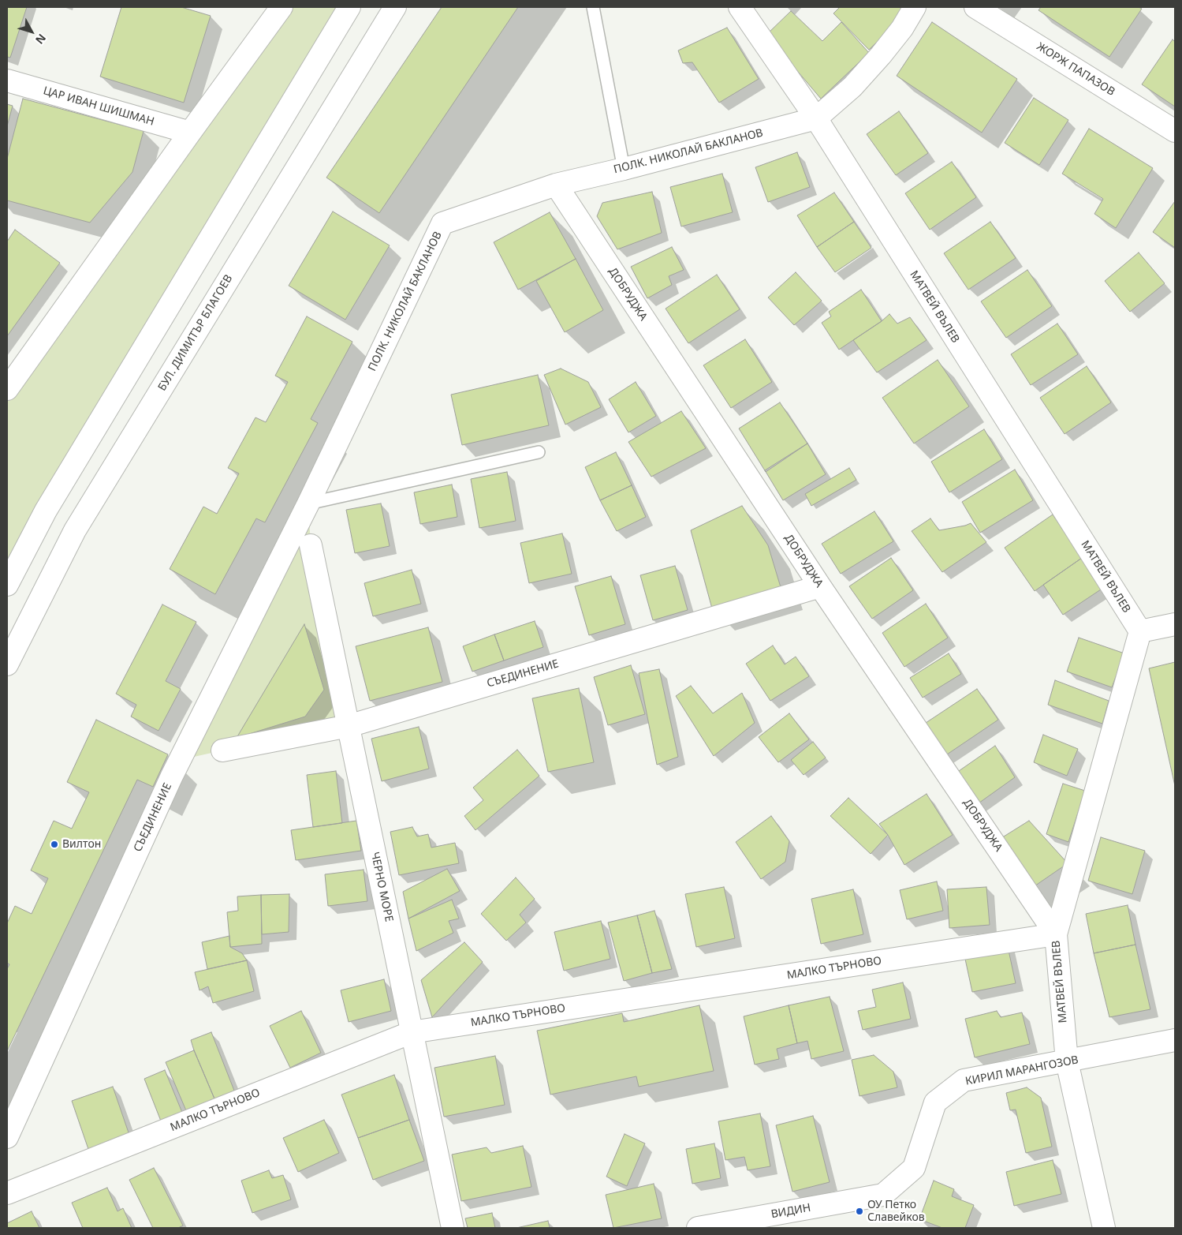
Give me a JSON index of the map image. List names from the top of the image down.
{
  "streets": {
    "street": [
      "ЖОРЖ ПАПАЗОВ",
      "ЦАР ИВАН ШИШМАН",
      "ПОЛК. НИКОЛАЙ БАКЛАНОВ",
      "ДОБРУДЖА",
      "МАТВЕЙ ВЪЛЕВ",
      "БУЛ. ДИМИТЪР БЛАГОЕВ",
      "СЪЕДИНЕНИЕ",
      "ЧЕРНО МОРЕ",
      "МАЛКО ТЪРНОВО",
      "КИРИЛ МАРАНГОЗОВ",
      "ВИДИН"
    ]
  },
  "crossings": [
    ["ПОЛК. НИКОЛАЙ БАКЛАНОВ", "ДОБРУДЖА"],
    ["ПОЛК. НИКОЛАЙ БАКЛАНОВ", "МАТВЕЙ ВЪЛЕВ"],
    ["ПОЛК. НИКОЛАЙ БАКЛАНОВ", "СЪЕДИНЕНИЕ"],
    ["ДОБРУДЖА", "МАТВЕЙ ВЪЛЕВ"],
    ["ДОБРУДЖА", "СЪЕДИНЕНИЕ"],
    ["ДОБРУДЖА", "МАЛКО ТЪРНОВО"],
    ["МАТВЕЙ ВЪЛЕВ", "МАЛКО ТЪРНОВО"],
    ["МАТВЕЙ ВЪЛЕВ", "КИРИЛ МАРАНГОЗОВ"],
    ["СЪЕДИНЕНИЕ", "ЧЕРНО МОРЕ"],
    ["ЧЕРНО МОРЕ", "МАЛКО ТЪРНОВО"],
    ["КИРИЛ МАРАНГОЗОВ", "ВИДИН"]
  ],
  "places": ["Вилтон", "ОУ Петко Славейков"],
  "north": "bottom right"
}
